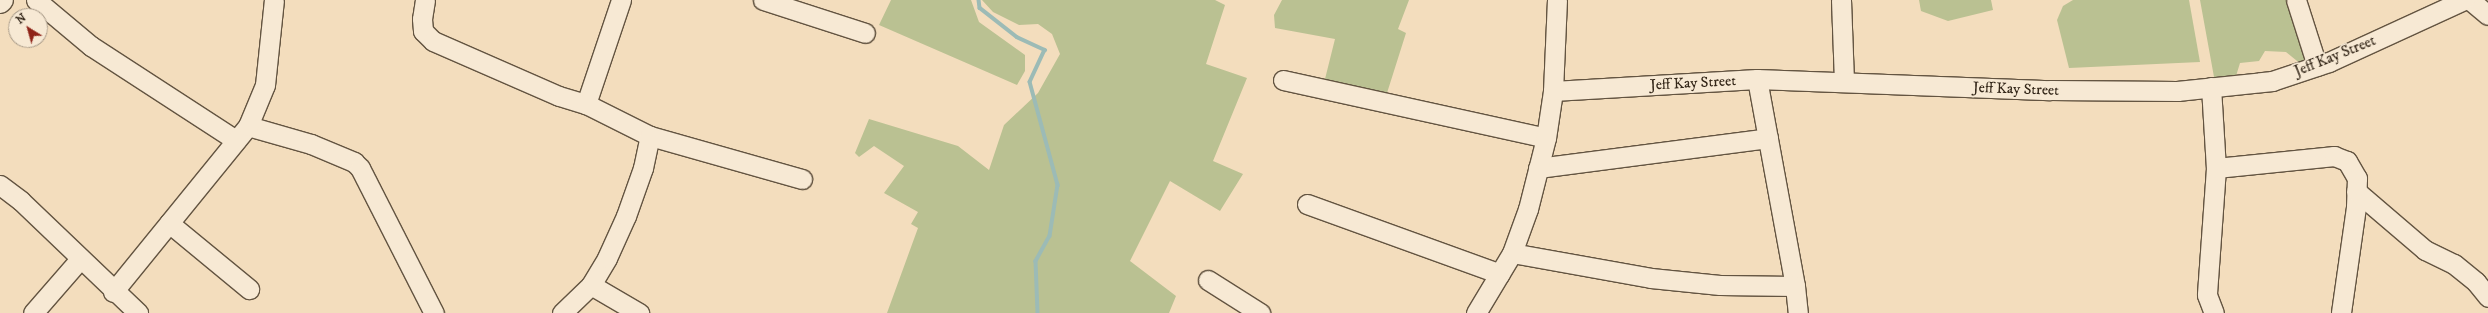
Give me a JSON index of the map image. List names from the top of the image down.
{
  "streets": {
    "street": ["Jeff Kay Street"]
  },
  "north": "top left"
}
